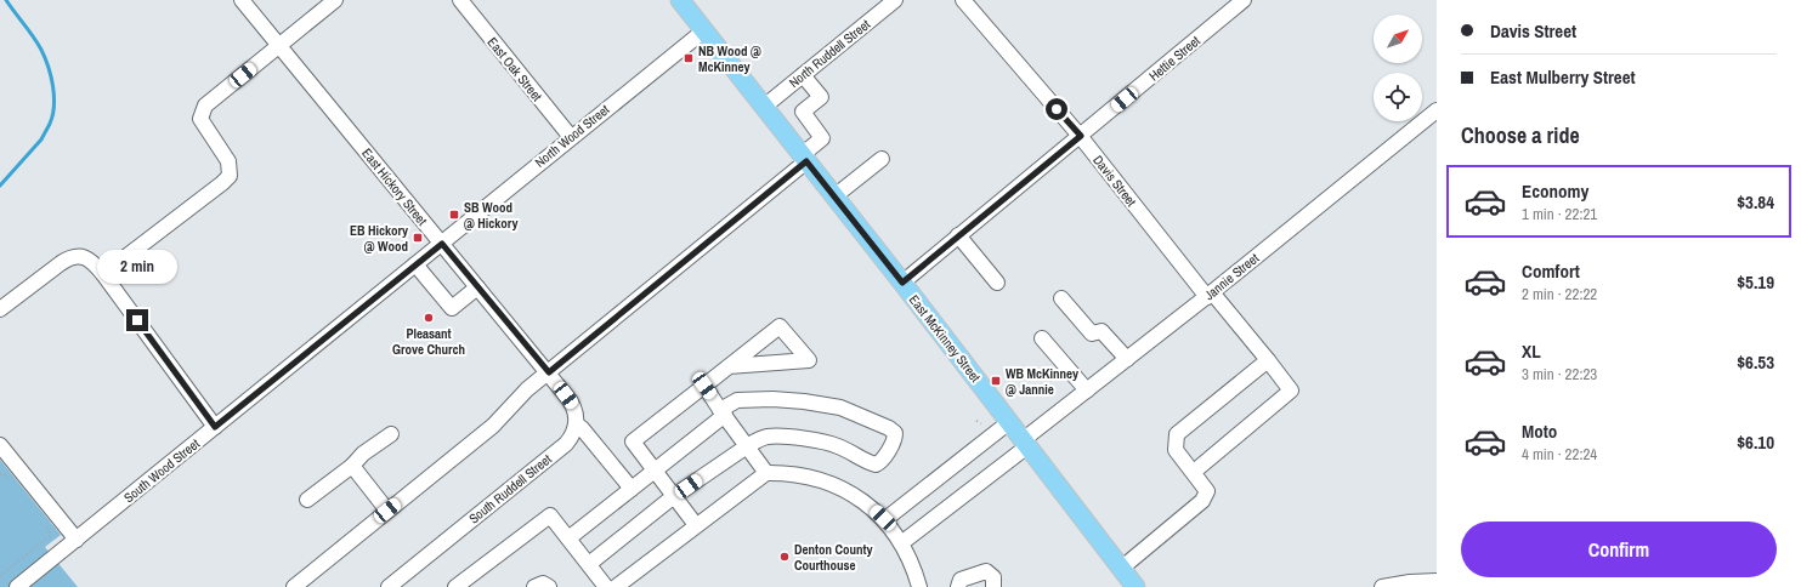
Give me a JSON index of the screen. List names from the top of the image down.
{
  "streets": {
    "main road": ["East McKinney Street"],
    "street": [
      "North Ruddell Street",
      "Hettie Street",
      "East Oak Street",
      "North Wood Street",
      "Davis Street",
      "East Hickory Street",
      "Jannie Street",
      "South Wood Street",
      "South Ruddell Street"
    ]
  },
  "crossings": [
    ["North Ruddell Street", "East McKinney Street"],
    ["Hettie Street", "Davis Street"],
    ["Hettie Street", "East McKinney Street"],
    ["East Oak Street", "North Wood Street"],
    ["North Wood Street", "East Hickory Street"],
    ["North Wood Street", "East McKinney Street"],
    ["North Wood Street", "South Wood Street"],
    ["Davis Street", "Jannie Street"],
    ["East Hickory Street", "South Wood Street"],
    ["Jannie Street", "East McKinney Street"]
  ],
  "places": {
    "transit": [
      "NB Wood @ McKinney",
      "SB Wood @ Hickory",
      "EB Hickory @ Wood",
      "WB McKinney @ Jannie"
    ],
    "other": ["Pleasant Grove Church", "Denton County Courthouse"]
  },
  "north": "top right",
  "page": {
    "banner": ["Davis Street", "East Mulberry Street"],
    "heading": "Choose a ride",
    "list": [
      {
        "name": "Economy",
        "note": "1 min · 22:21",
        "value": "$3.84"
      },
      {
        "name": "Comfort",
        "note": "2 min · 22:22",
        "value": "$5.19"
      },
      {
        "name": "XL",
        "note": "3 min · 22:23",
        "value": "$6.53"
      },
      {
        "name": "Moto",
        "note": "4 min · 22:24",
        "value": "$6.10"
      }
    ],
    "bubble": "2 min",
    "buttons": "Confirm"
  }
}
